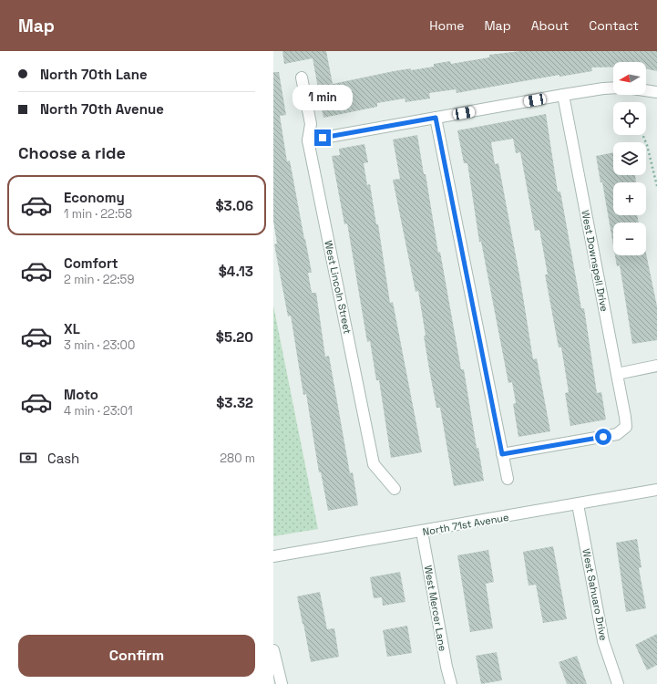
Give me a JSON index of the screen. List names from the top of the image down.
{
  "streets": {
    "street": [
      "West Downspell Drive",
      "West Lincoln Street",
      "North 71st Avenue",
      "West Sahuaro Drive",
      "West Mercer Lane"
    ]
  },
  "crossings": [
    ["North 71st Avenue", "West Sahuaro Drive"],
    ["North 71st Avenue", "West Mercer Lane"]
  ],
  "north": "left",
  "page": {
    "header": "Map",
    "nav": [
      "Home",
      "Map",
      "About",
      "Contact"
    ],
    "banner": ["North 70th Lane", "North 70th Avenue"],
    "map_buttons": ["+", "−"],
    "bubble": "1 min",
    "heading": "Choose a ride",
    "list": [
      {
        "name": "Economy",
        "note": "1 min · 22:58",
        "value": "$3.06"
      },
      {
        "name": "Comfort",
        "note": "2 min · 22:59",
        "value": "$4.13"
      },
      {
        "name": "XL",
        "note": "3 min · 23:00",
        "value": "$5.20"
      },
      {
        "name": "Moto",
        "note": "4 min · 23:01",
        "value": "$3.32"
      }
    ],
    "pay": ["Cash", "280 m"],
    "buttons": "Confirm"
  }
}
